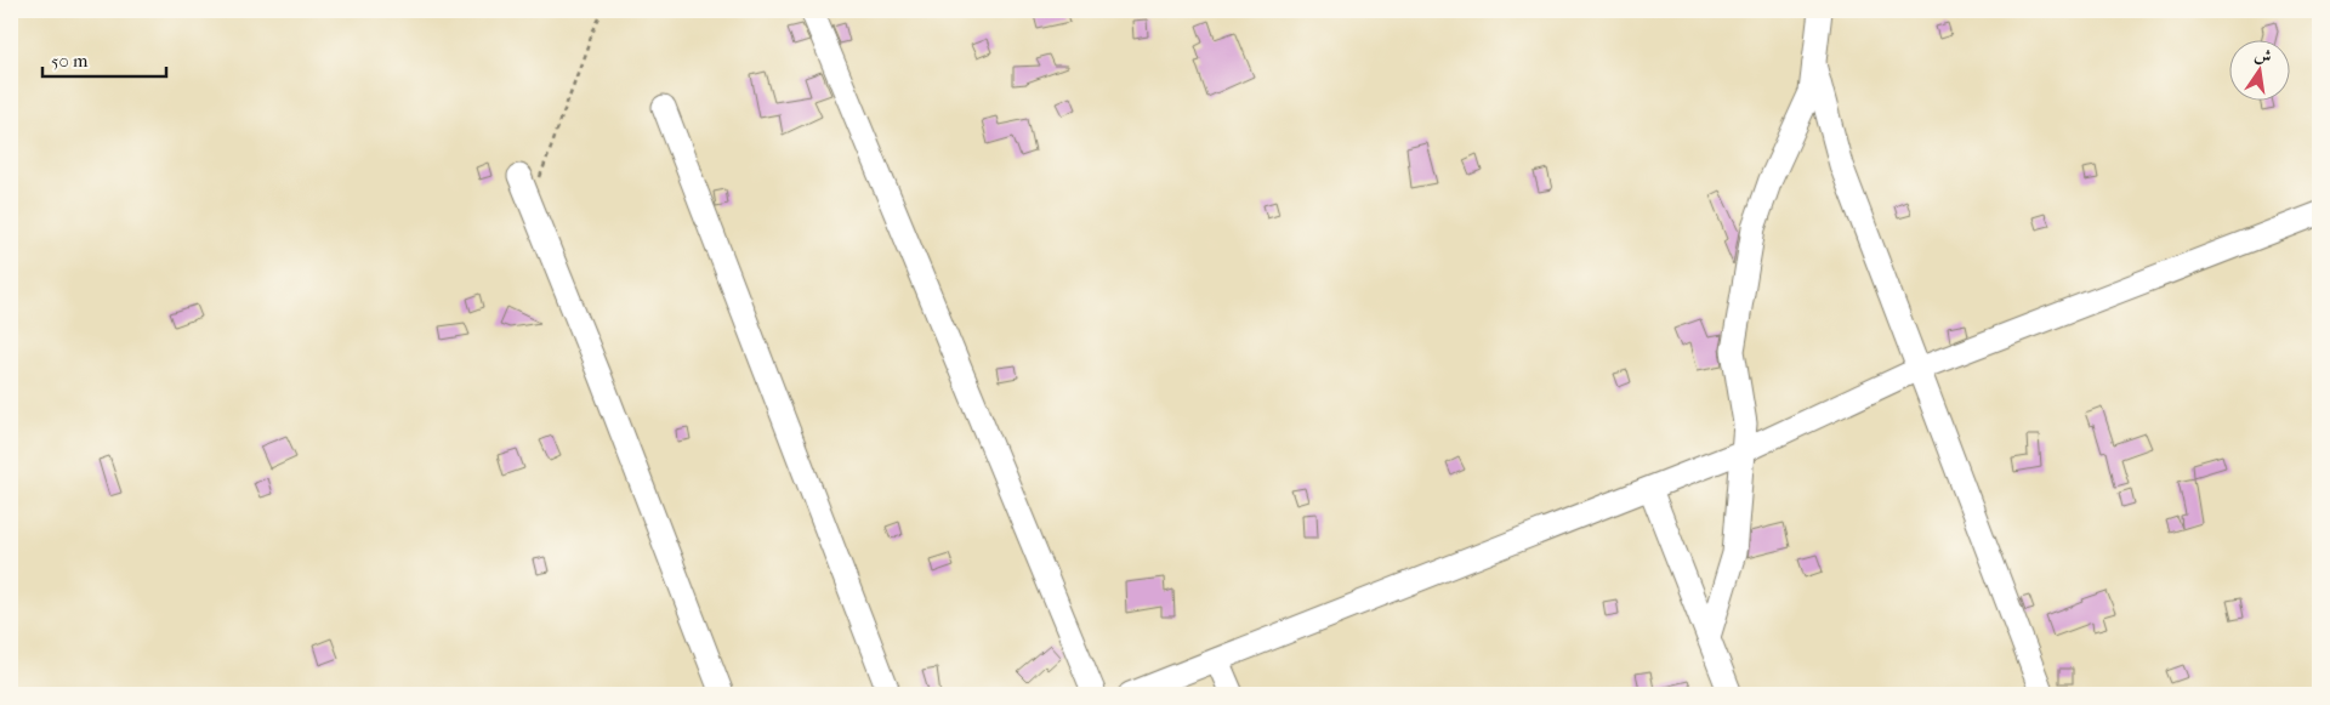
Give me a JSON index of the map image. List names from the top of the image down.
{
  "scale_bar": "50 m",
  "north": "top"
}
